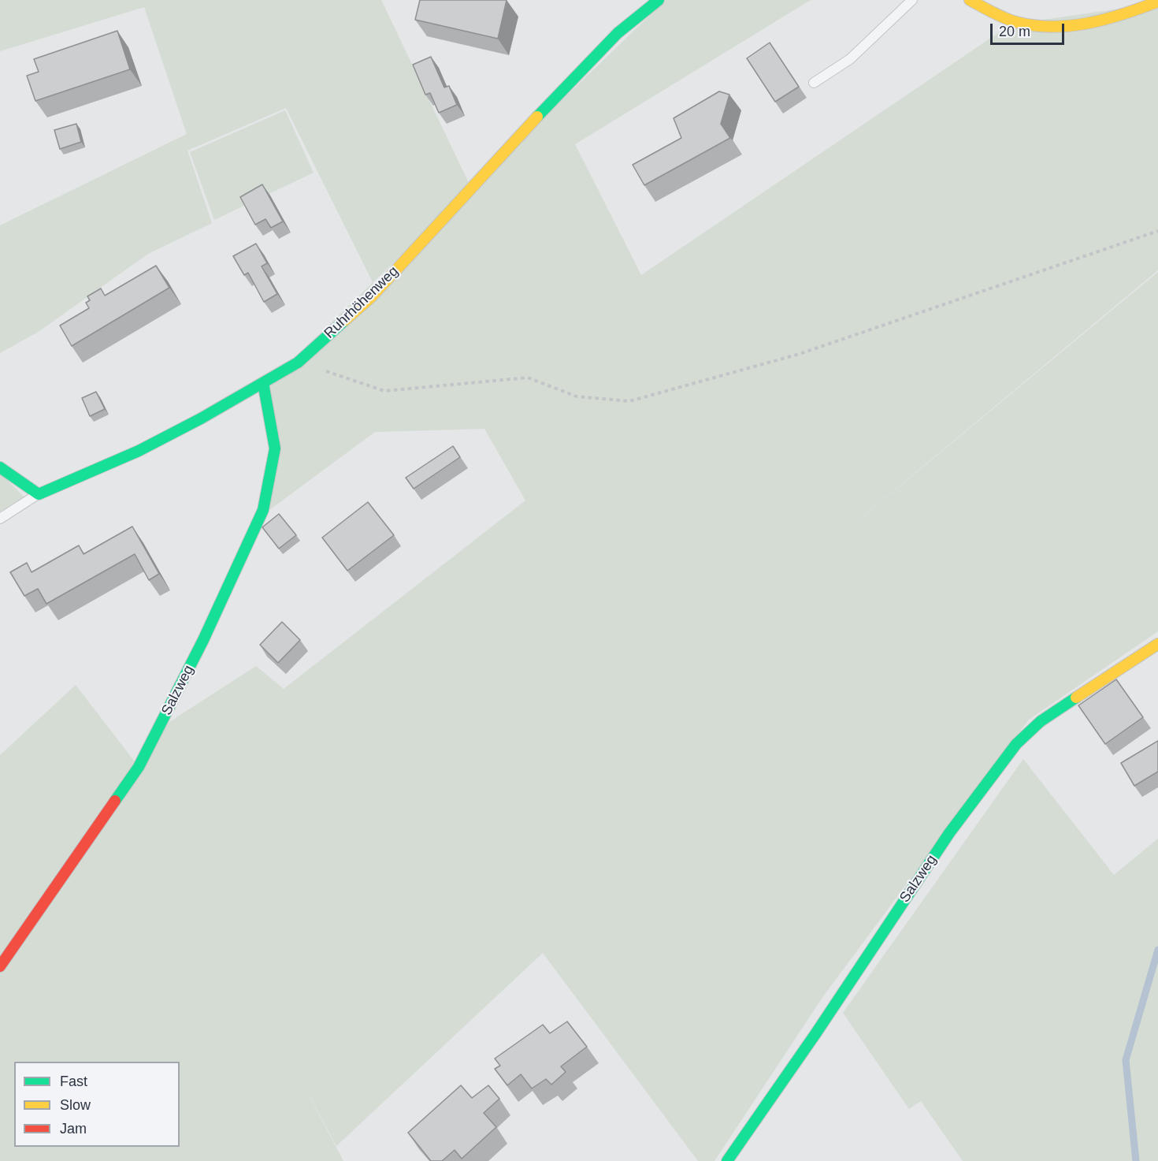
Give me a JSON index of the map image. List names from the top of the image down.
{
  "streets": {
    "street": ["Ruhrhöhenweg", "Salzweg"]
  },
  "crossings": [
    ["Ruhrhöhenweg", "Salzweg"]
  ],
  "legend": ["Fast", "Slow", "Jam"],
  "scale_bar": "20 m"
}
